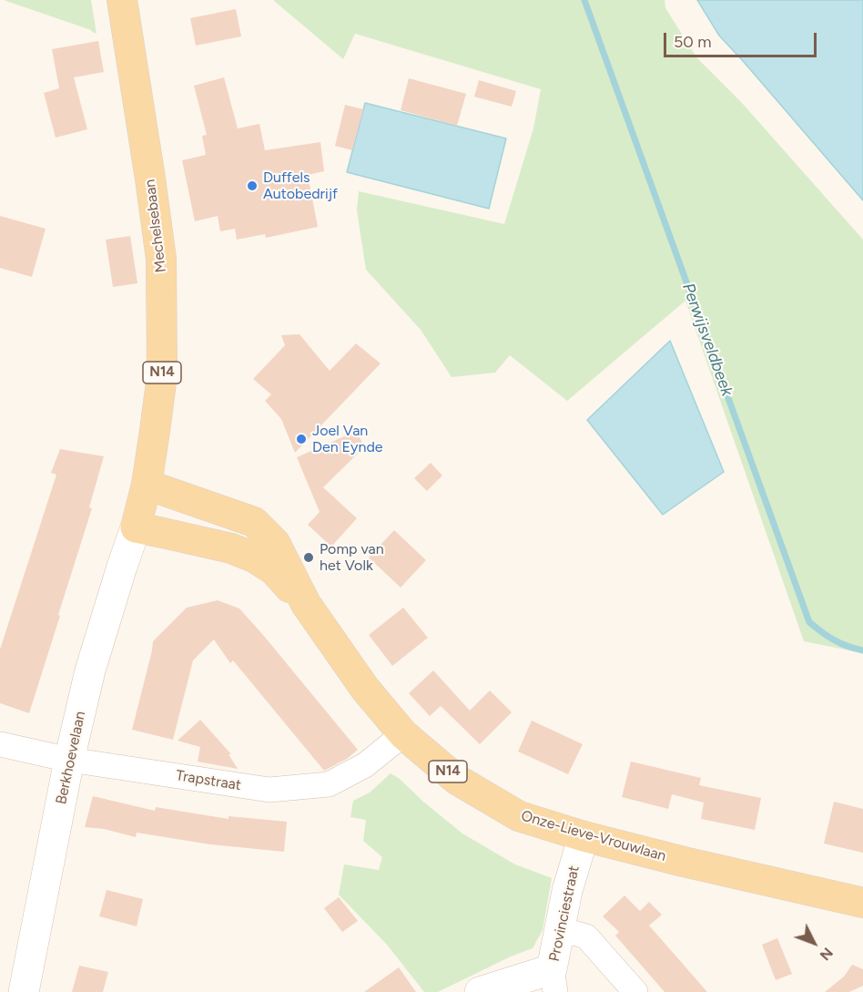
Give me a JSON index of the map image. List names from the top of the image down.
{
  "streets": {
    "main road": [
      "Mechelsebaan",
      "N14",
      "Berkhoevelaan",
      "Onze-Lieve-Vrouwlaan",
      "Provinciestraat"
    ],
    "street": ["Trapstraat"]
  },
  "crossings": [
    ["Mechelsebaan", "N14"],
    ["Mechelsebaan", "Berkhoevelaan"],
    ["N14", "Berkhoevelaan"],
    ["N14", "Onze-Lieve-Vrouwlaan"],
    ["Berkhoevelaan", "Trapstraat"],
    ["Trapstraat", "Onze-Lieve-Vrouwlaan"],
    ["Onze-Lieve-Vrouwlaan", "Provinciestraat"]
  ],
  "water": ["Perwijsveldbeek"],
  "places": ["Duffels Autobedrijf", "Joel Van Den Eynde", "Pomp van het Volk"],
  "scale_bar": "50 m",
  "north": "bottom right"
}
